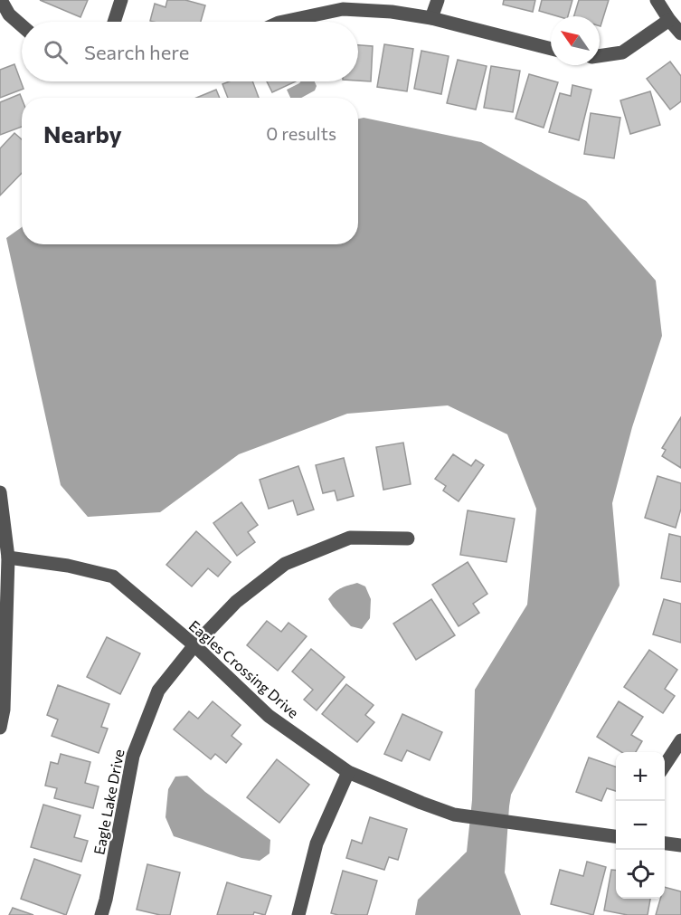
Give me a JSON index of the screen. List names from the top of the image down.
{
  "streets": {
    "street": ["Eagles Crossing Drive", "Eagle Lake Drive"]
  },
  "crossings": [
    ["Eagles Crossing Drive", "Eagle Lake Drive"]
  ],
  "north": "top left",
  "page": {
    "search": "Search here",
    "heading": ["Nearby", "0 results"],
    "map_buttons": ["+", "−"]
  }
}
